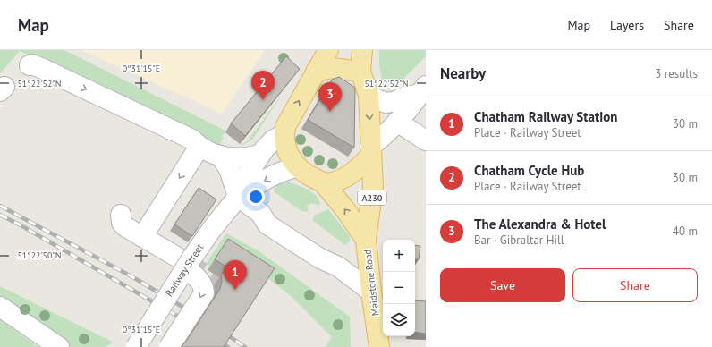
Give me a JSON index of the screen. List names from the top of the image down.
{
  "streets": {
    "main road": ["A230", "Maidstone Road"],
    "street": ["Railway Street"]
  },
  "crossings": [
    ["Railway Street", "Maidstone Road"]
  ],
  "page": {
    "header": "Map",
    "nav": ["Map", "Layers", "Share"],
    "heading": ["Nearby", "3 results"],
    "pins": ["2", "3", "1"],
    "list": [
      {
        "mark": "1",
        "name": "Chatham Railway Station",
        "note": "Place · Railway Street",
        "value": "30 m"
      },
      {
        "mark": "2",
        "name": "Chatham Cycle Hub",
        "note": "Place · Railway Street",
        "value": "30 m"
      },
      {
        "mark": "3",
        "name": "The Alexandra & Hotel",
        "note": "Bar · Gibraltar Hill",
        "value": "40 m"
      }
    ],
    "map_buttons": ["+", "−"],
    "buttons": ["Save", "Share"]
  },
  "coordinates": ["0°31'15\"E", "51°22'52\"N", "51°22'50\"N"]
}
